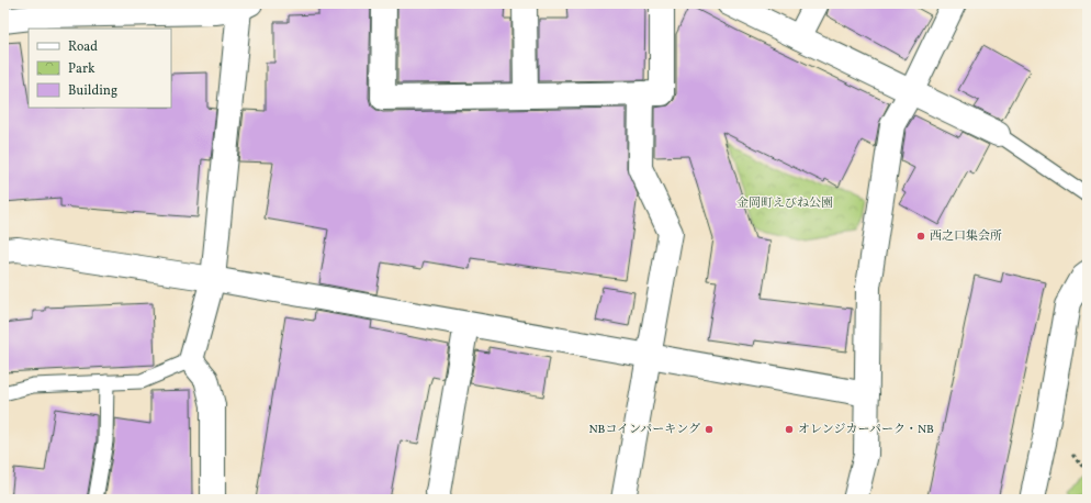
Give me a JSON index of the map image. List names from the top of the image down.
{
  "parks": ["金岡町えびね公園"],
  "places": ["西之口集会所", "NBコインパーキング", "オレンジカーパーク・NB"],
  "legend": ["Road", "Park", "Building"]
}
